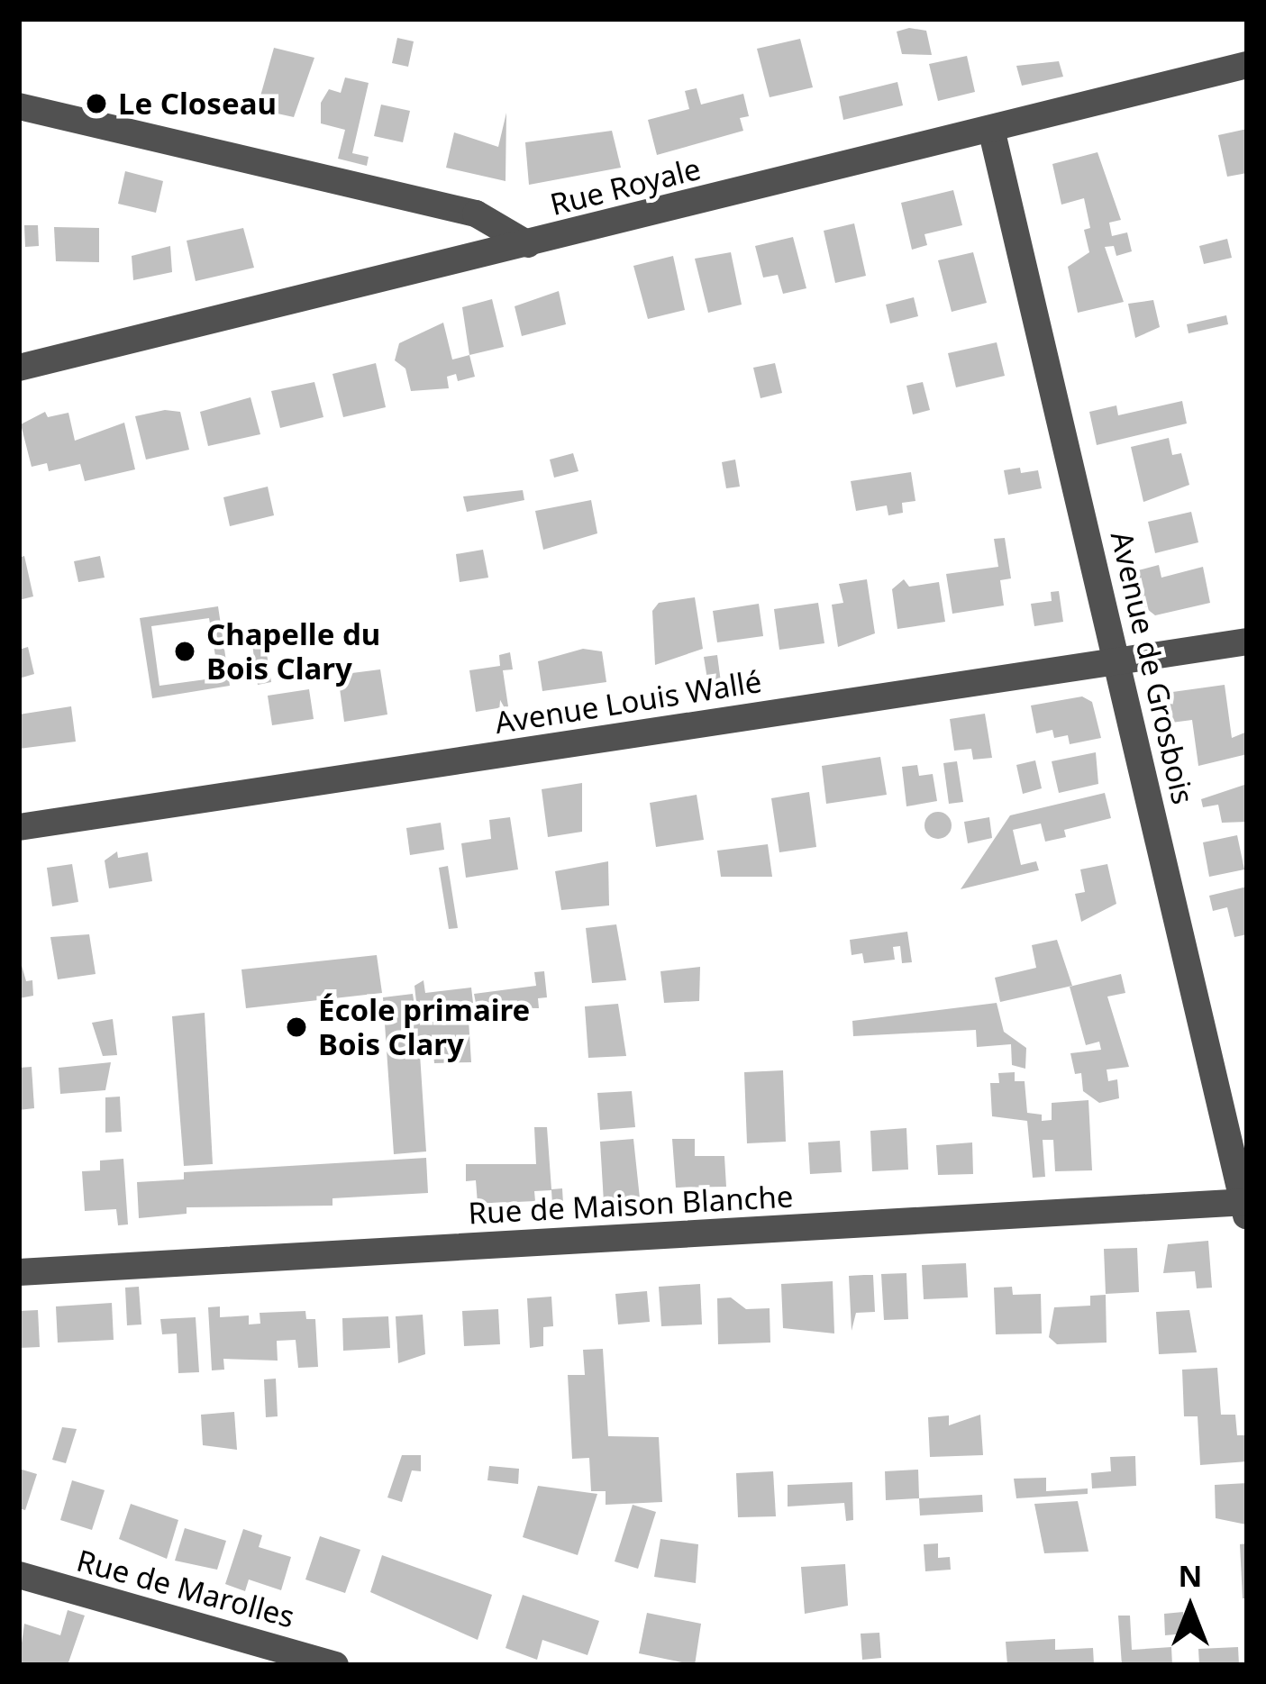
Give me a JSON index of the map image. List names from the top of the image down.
{
  "streets": {
    "street": [
      "Rue Royale",
      "Avenue de Grosbois",
      "Avenue Louis Wallé",
      "Rue de Maison Blanche",
      "Rue de Marolles"
    ]
  },
  "crossings": [
    ["Rue Royale", "Avenue de Grosbois"],
    ["Avenue de Grosbois", "Avenue Louis Wallé"],
    ["Avenue de Grosbois", "Rue de Maison Blanche"]
  ],
  "places": ["Le Closeau", "Chapelle du Bois Clary", "École primaire Bois Clary"],
  "north": "top"
}
